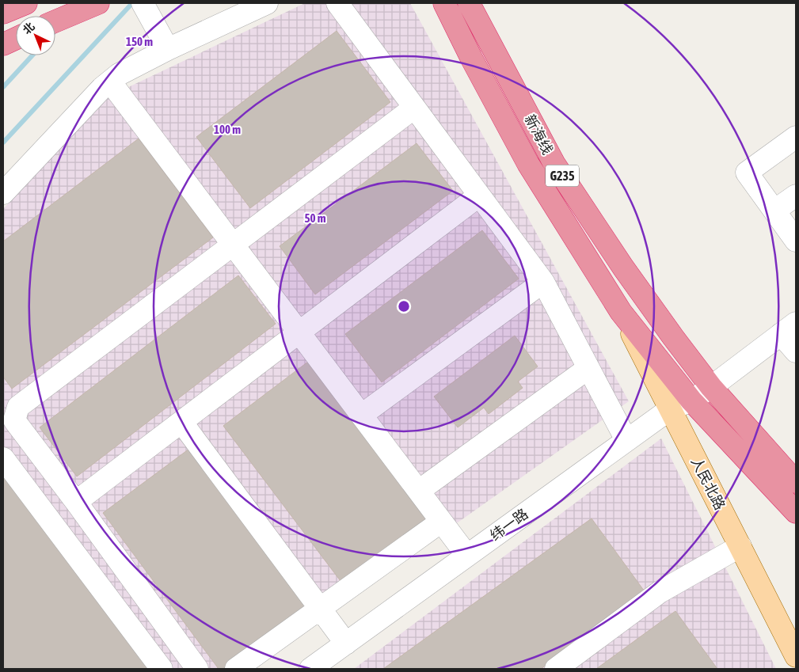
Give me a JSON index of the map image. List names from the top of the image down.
{
  "streets": {
    "highway": ["新海线", "G235"],
    "main road": ["人民北路"],
    "street": ["纬一路"]
  },
  "crossings": [
    ["新海线", "G235"],
    ["新海线", "人民北路"],
    ["新海线", "纬一路"],
    ["G235", "人民北路"],
    ["G235", "纬一路"],
    ["人民北路", "纬一路"]
  ],
  "north": "top left",
  "rings": ["150 m", "100 m", "50 m"]
}
